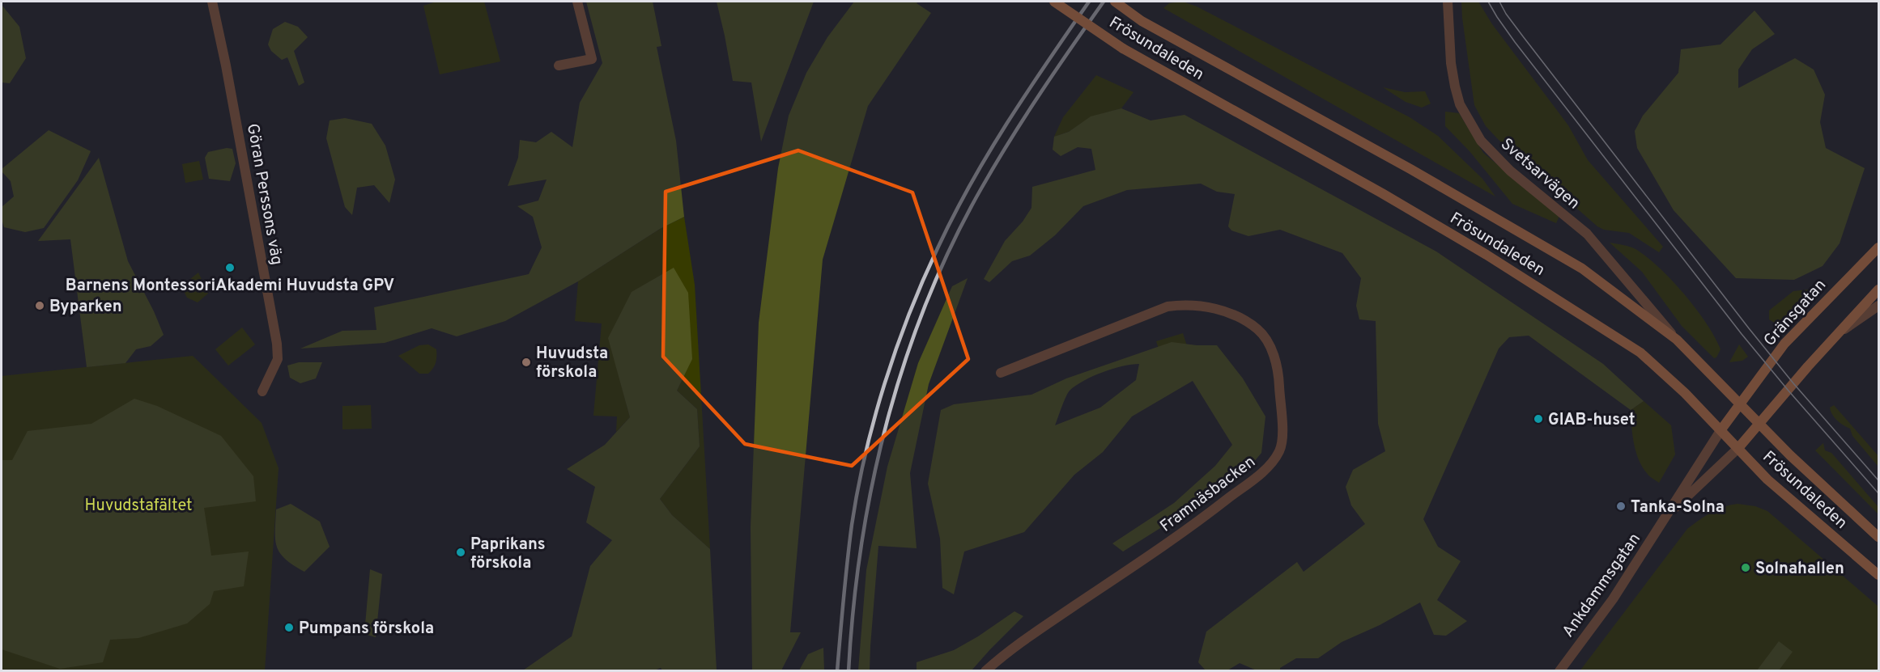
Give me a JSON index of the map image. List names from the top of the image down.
{
  "streets": {
    "main road": ["Frösundaleden", "Gränsgatan"],
    "street": [
      "Svetsarvägen",
      "Göran Perssons väg",
      "Framnäsbacken",
      "Ankdammsgatan"
    ]
  },
  "crossings": [
    ["Frösundaleden", "Svetsarvägen"],
    ["Frösundaleden", "Gränsgatan"],
    ["Frösundaleden", "Ankdammsgatan"],
    ["Gränsgatan", "Ankdammsgatan"]
  ],
  "parks": ["Huvudstafältet"],
  "places": [
    "Barnens MontessoriAkademi Huvudsta GPV",
    "Byparken",
    "Huvudsta förskola",
    "GIAB-huset",
    "Tanka-Solna",
    "Paprikans förskola",
    "Solnahallen",
    "Pumpans förskola"
  ]
}
